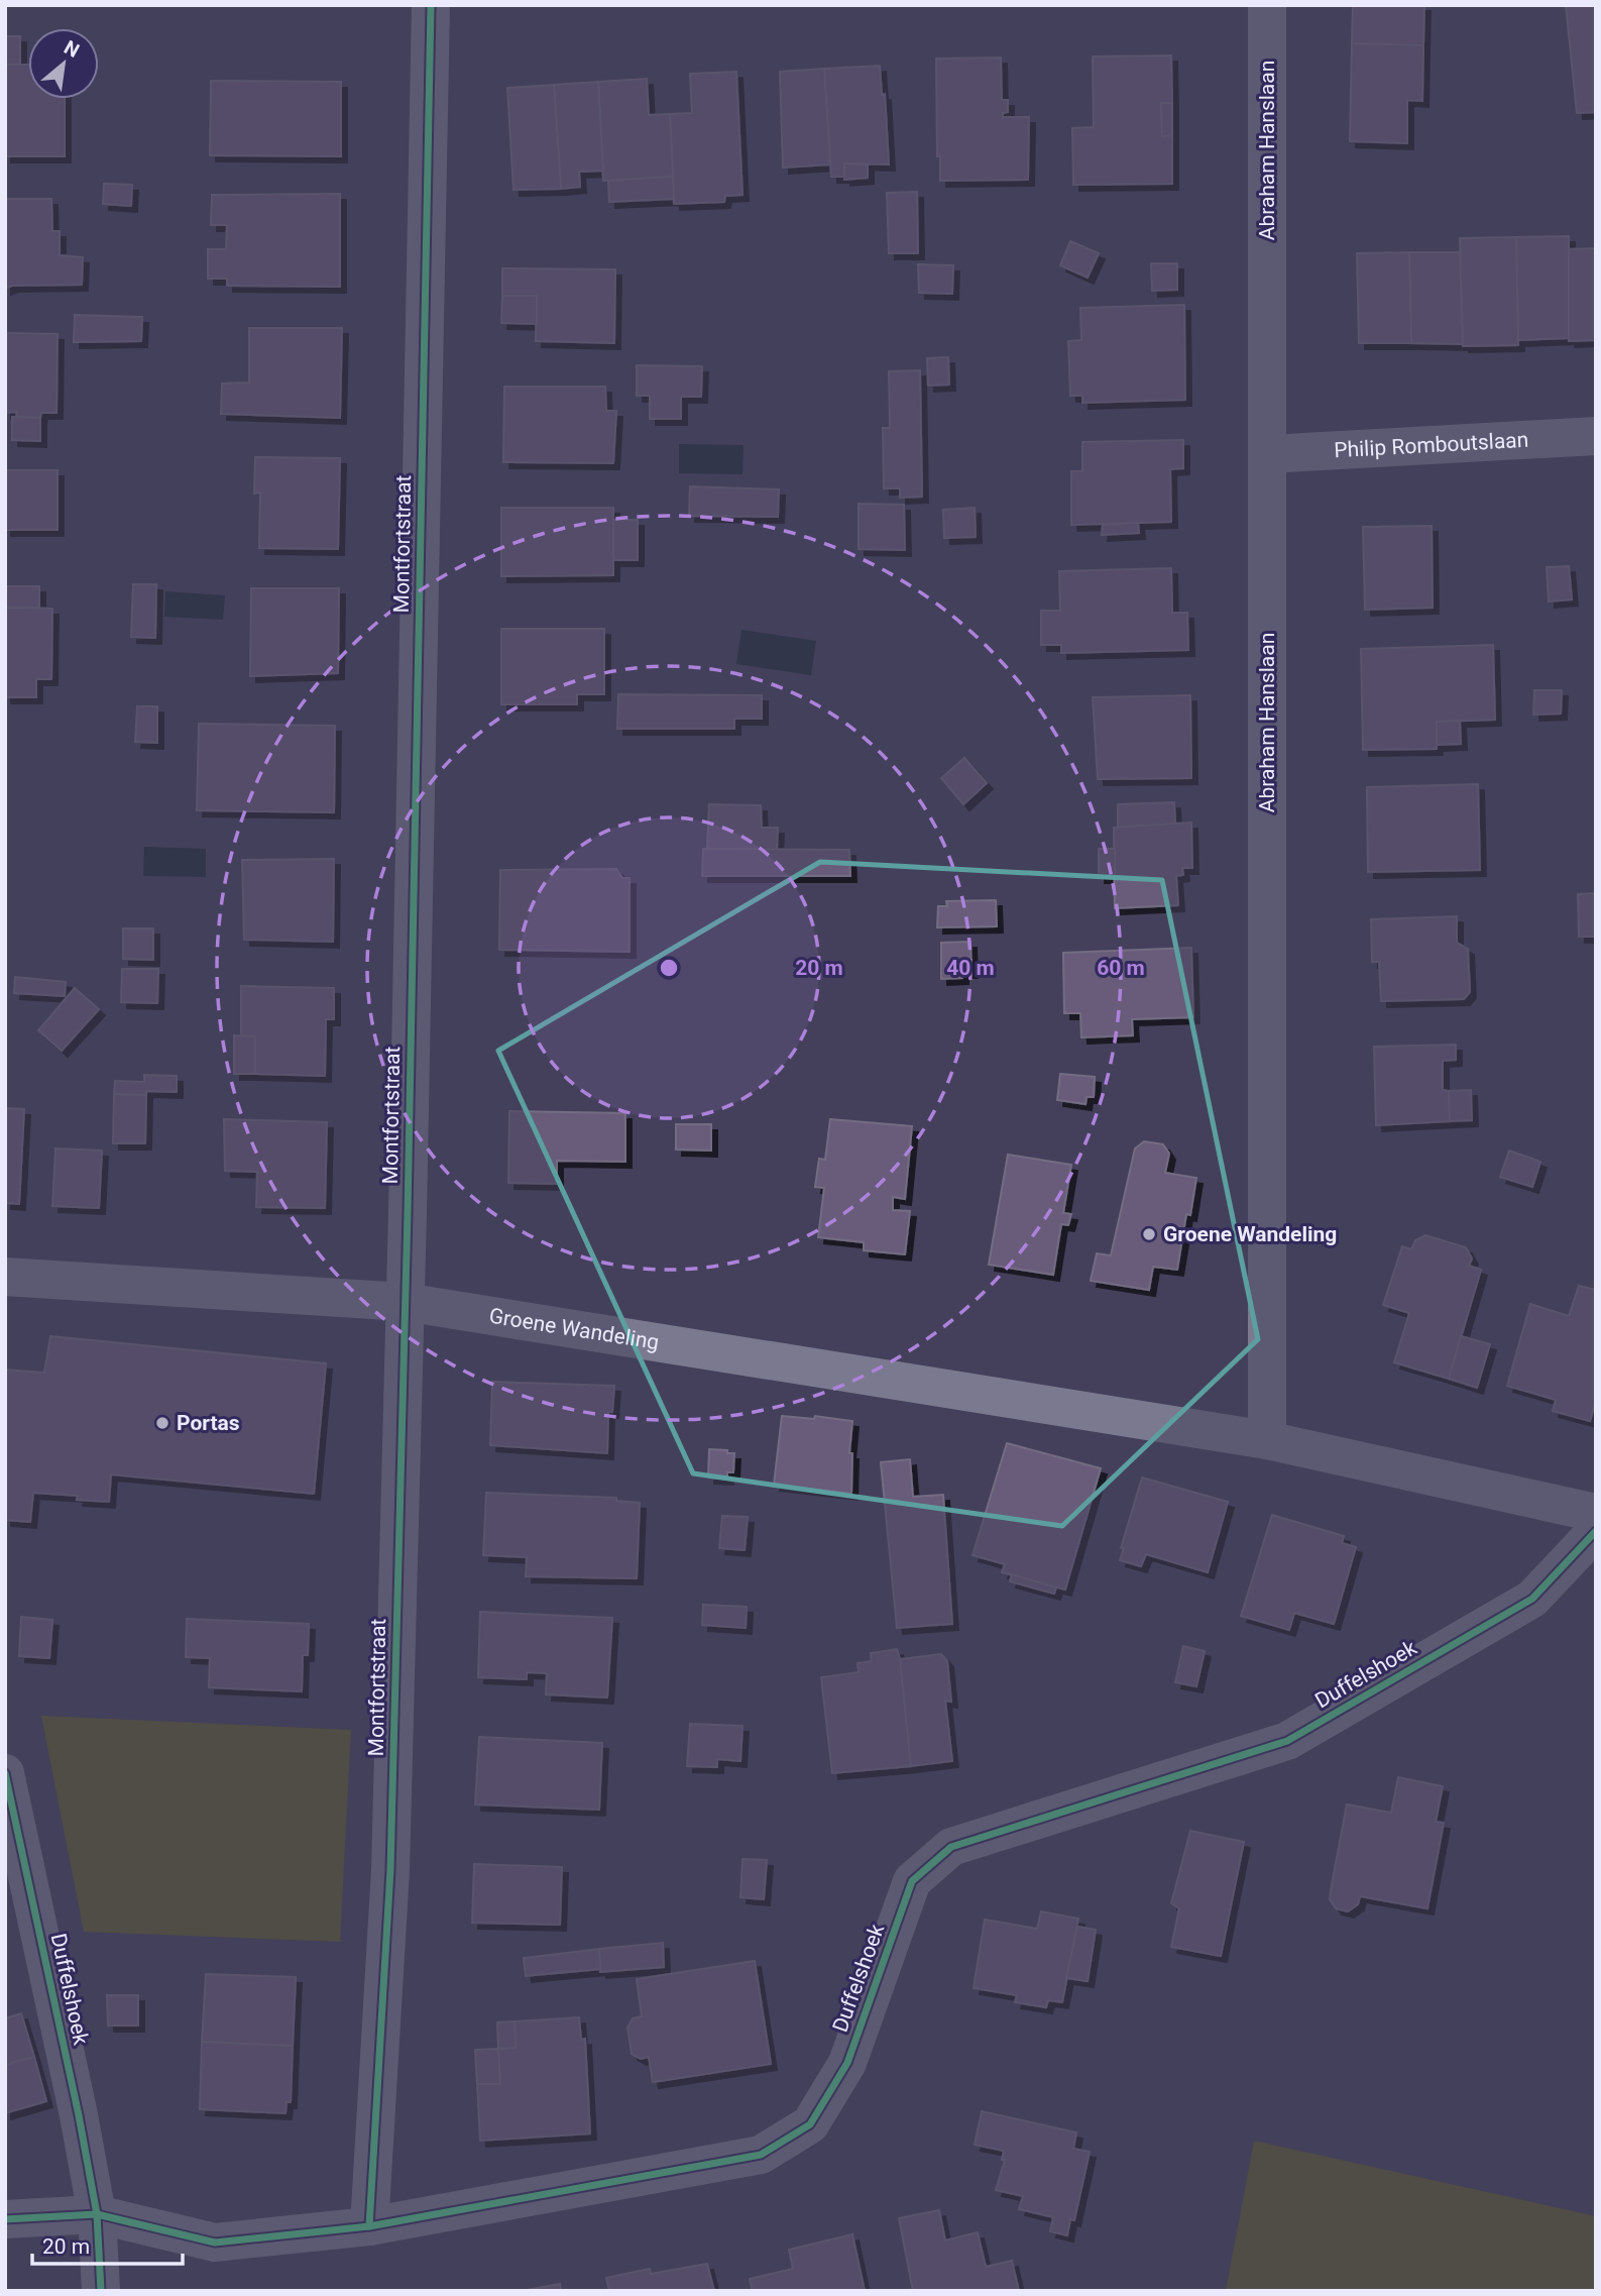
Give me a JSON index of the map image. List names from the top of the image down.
{
  "streets": {
    "street": [
      "Abraham Hanslaan",
      "Philip Romboutslaan",
      "Montfortstraat",
      "Groene Wandeling",
      "Duffelshoek"
    ]
  },
  "crossings": [
    ["Abraham Hanslaan", "Philip Romboutslaan"],
    ["Abraham Hanslaan", "Groene Wandeling"],
    ["Montfortstraat", "Groene Wandeling"],
    ["Montfortstraat", "Duffelshoek"]
  ],
  "places": ["Groene Wandeling", "Portas"],
  "scale_bar": "20 m",
  "north": "top right",
  "rings": ["20 m", "40 m", "60 m"]
}
